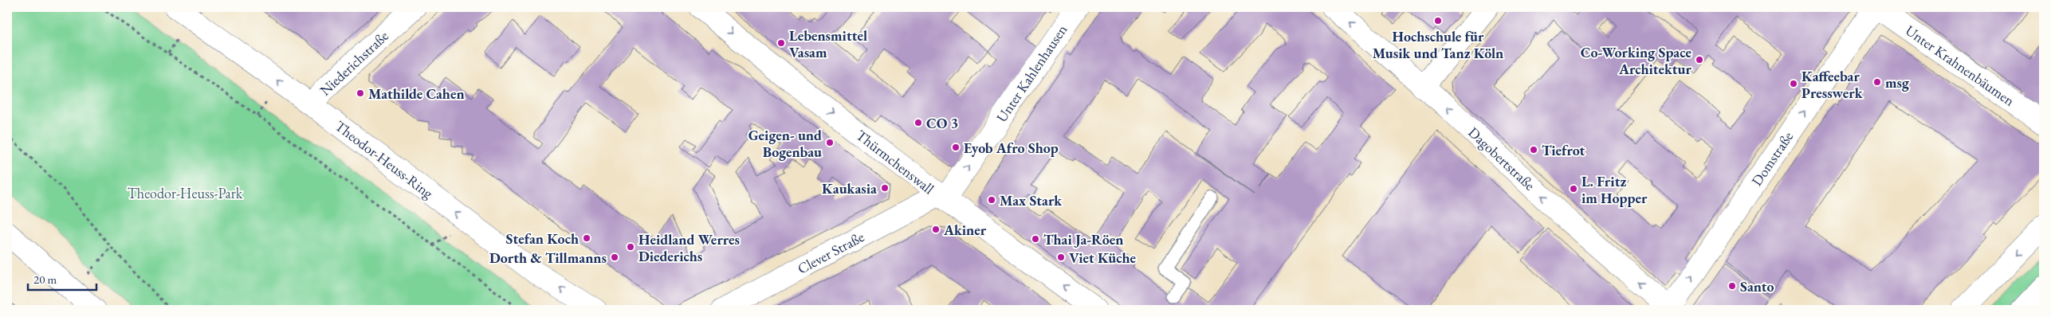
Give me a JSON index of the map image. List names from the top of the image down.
{
  "streets": {
    "street": [
      "Niederichstraße",
      "Unter Krahnenbäumen",
      "Unter Kahlenhausen",
      "Dagobertstraße",
      "Domstraße",
      "Theodor-Heuss-Ring",
      "Thürmchenswall",
      "Clever Straße"
    ]
  },
  "crossings": [
    ["Niederichstraße", "Theodor-Heuss-Ring"],
    ["Unter Krahnenbäumen", "Domstraße"],
    ["Unter Kahlenhausen", "Thürmchenswall"],
    ["Unter Kahlenhausen", "Clever Straße"],
    ["Dagobertstraße", "Domstraße"],
    ["Thürmchenswall", "Clever Straße"]
  ],
  "one_way": [
    "Unter Kahlenhausen",
    "Dagobertstraße",
    "Domstraße",
    "Theodor-Heuss-Ring"
  ],
  "parks": ["Theodor-Heuss-Park"],
  "places": [
    "Hochschule für Musik und Tanz Köln",
    "Lebensmittel Vasam",
    "Co-Working Space Architektur",
    "msg",
    "Kaffeebar Presswerk",
    "Mathilde Cahen",
    "CO 3",
    "Geigen- und Bogenbau",
    "Eyob Afro Shop",
    "Tiefrot",
    "Kaukasia",
    "L. Fritz im Hopper",
    "Max Stark",
    "Akiner",
    "Stefan Koch",
    "Thai Ja-Röen",
    "Heidland Werres Diederichs",
    "Dorth & Tillmanns",
    "Viet Küche",
    "Santo"
  ],
  "scale_bar": "20 m"
}
